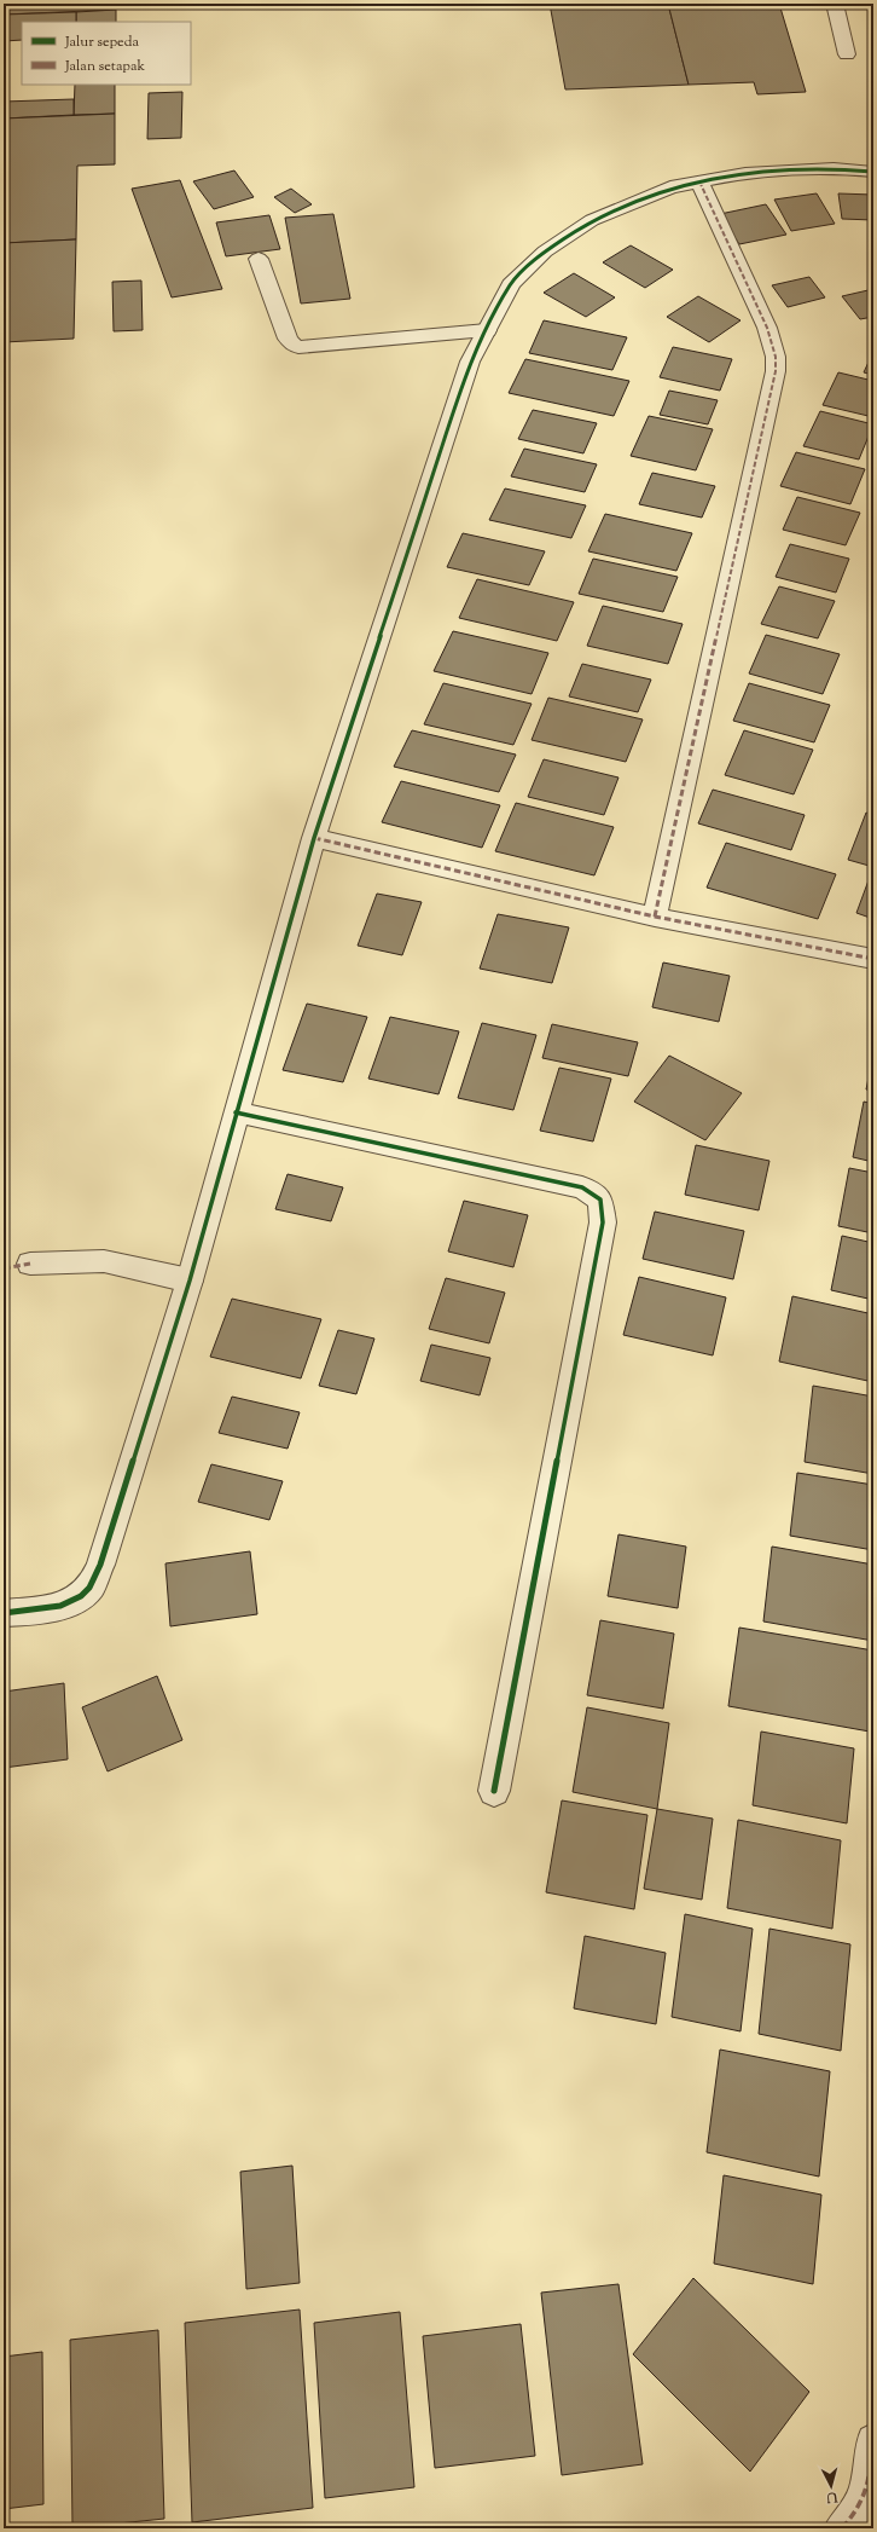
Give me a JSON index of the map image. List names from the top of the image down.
{
  "legend": ["Jalur sepeda", "Jalan setapak"],
  "north": "bottom"
}
